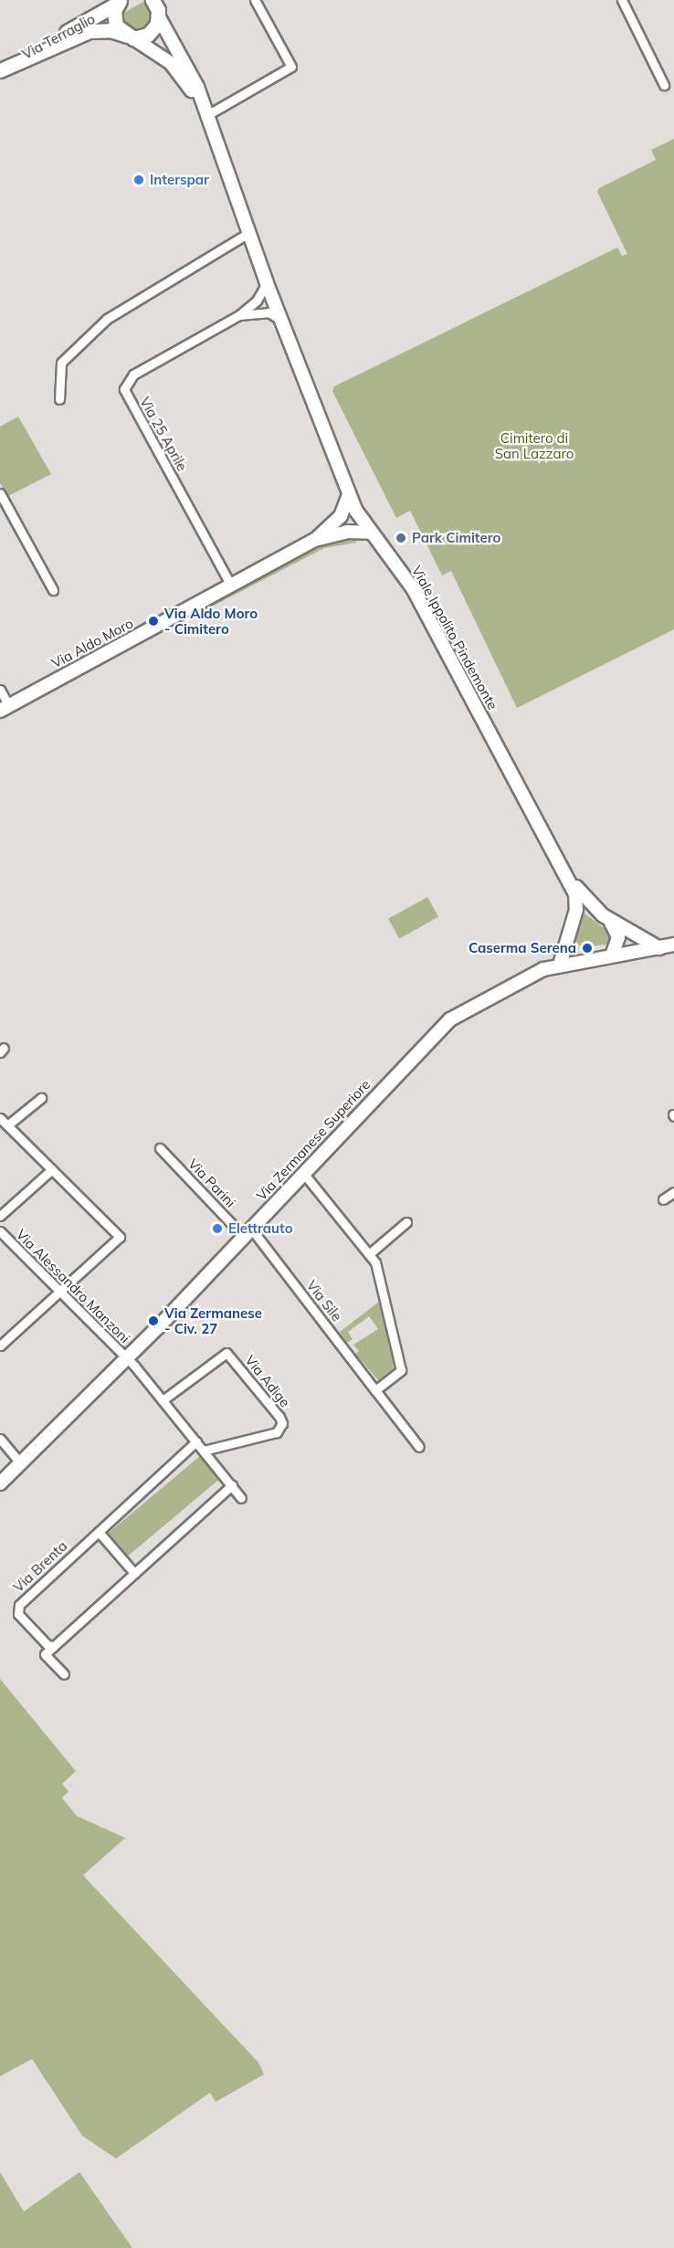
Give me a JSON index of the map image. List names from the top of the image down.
{
  "streets": {
    "main road": ["Via Terraglio"],
    "street": [
      "Via 25 Aprile",
      "Viale Ippolito Pindemonte",
      "Via Aldo Moro",
      "Via Zermanese Superiore",
      "Via Parini",
      "Via Alessandro Manzoni",
      "Via Sile",
      "Via Adige",
      "Via Brenta"
    ]
  },
  "crossings": [
    ["Via Terraglio", "Viale Ippolito Pindemonte"],
    ["Via 25 Aprile", "Viale Ippolito Pindemonte"],
    ["Via 25 Aprile", "Via Aldo Moro"],
    ["Viale Ippolito Pindemonte", "Via Zermanese Superiore"],
    ["Via Zermanese Superiore", "Via Parini"],
    ["Via Zermanese Superiore", "Via Alessandro Manzoni"],
    ["Via Zermanese Superiore", "Via Sile"],
    ["Via Parini", "Via Sile"]
  ],
  "parks": ["Cimitero di San Lazzaro"],
  "places": [
    "Interspar",
    "Park Cimitero",
    "Via Aldo Moro - Cimitero",
    "Caserma Serena",
    "Elettrauto",
    "Via Zermanese - Civ. 27"
  ]
}
